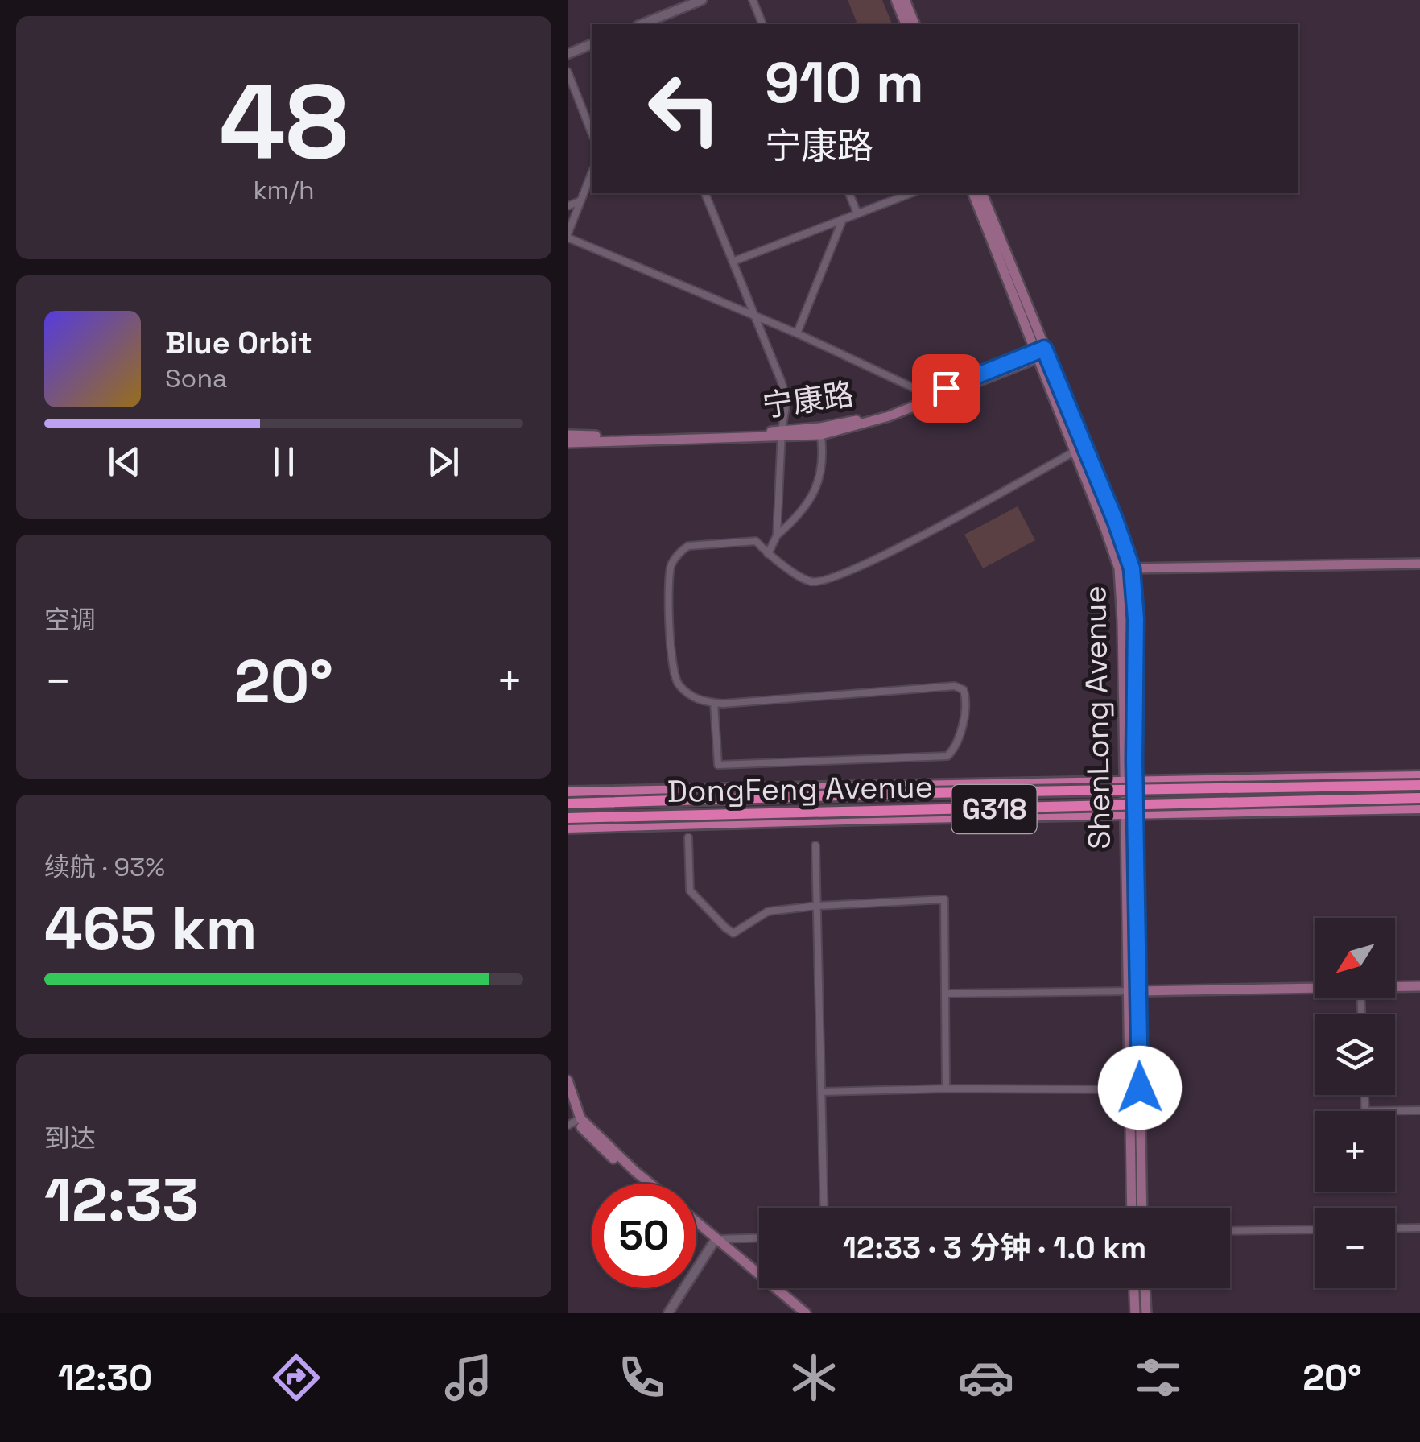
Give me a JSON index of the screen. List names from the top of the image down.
{
  "streets": {
    "highway": ["DongFeng Avenue", "G318"],
    "main road": ["宁康路", "ShenLong Avenue"]
  },
  "crossings": [
    ["宁康路", "ShenLong Avenue"]
  ],
  "north": "bottom left",
  "page": {
    "tile": [
      ["48", "km/h"],
      "空调",
      ["续航 · 93%", "465 km"],
      ["到达", "12:33"]
    ],
    "turn": ["910 m", "宁康路"],
    "song": ["Blue Orbit", "Sona"],
    "heat": ["−", "20°", "+"],
    "map_buttons": ["+", "−"],
    "limit": "50",
    "trip": "12:33 · 3 分钟 · 1.0 km",
    "tabs": ["12:30", "20°"]
  }
}
